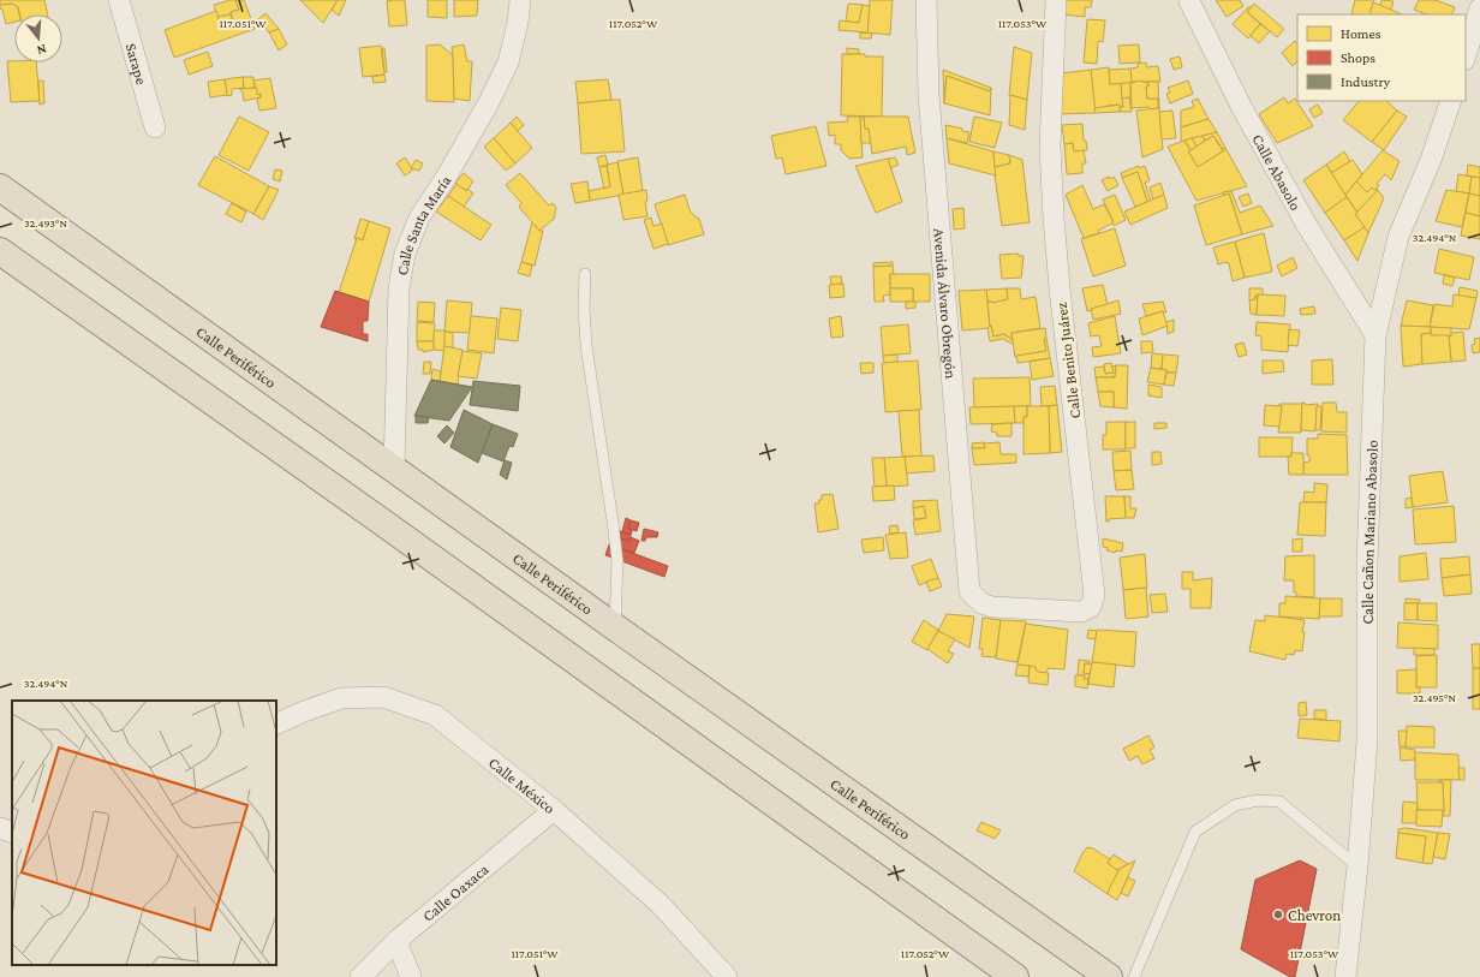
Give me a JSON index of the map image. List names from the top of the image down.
{
  "streets": {
    "highway": ["Calle Periférico"],
    "street": [
      "Sarape",
      "Calle Abasolo",
      "Calle Santa María",
      "Avenida Álvaro Obregón",
      "Calle Benito Juárez",
      "Calle Cañon Mariano Abasolo",
      "Calle México",
      "Calle Oaxaca"
    ]
  },
  "crossings": [
    ["Calle Abasolo", "Calle Cañon Mariano Abasolo"],
    ["Calle Santa María", "Calle Periférico"],
    ["Avenida Álvaro Obregón", "Calle Benito Juárez"],
    ["Calle México", "Calle Oaxaca"]
  ],
  "places": ["Chevron"],
  "legend": ["Homes", "Shops", "Industry"],
  "north": "bottom",
  "coordinates": [
    "117.051°W",
    "117.052°W",
    "117.053°W",
    "32.493°N",
    "32.494°N",
    "32.495°N"
  ]
}
